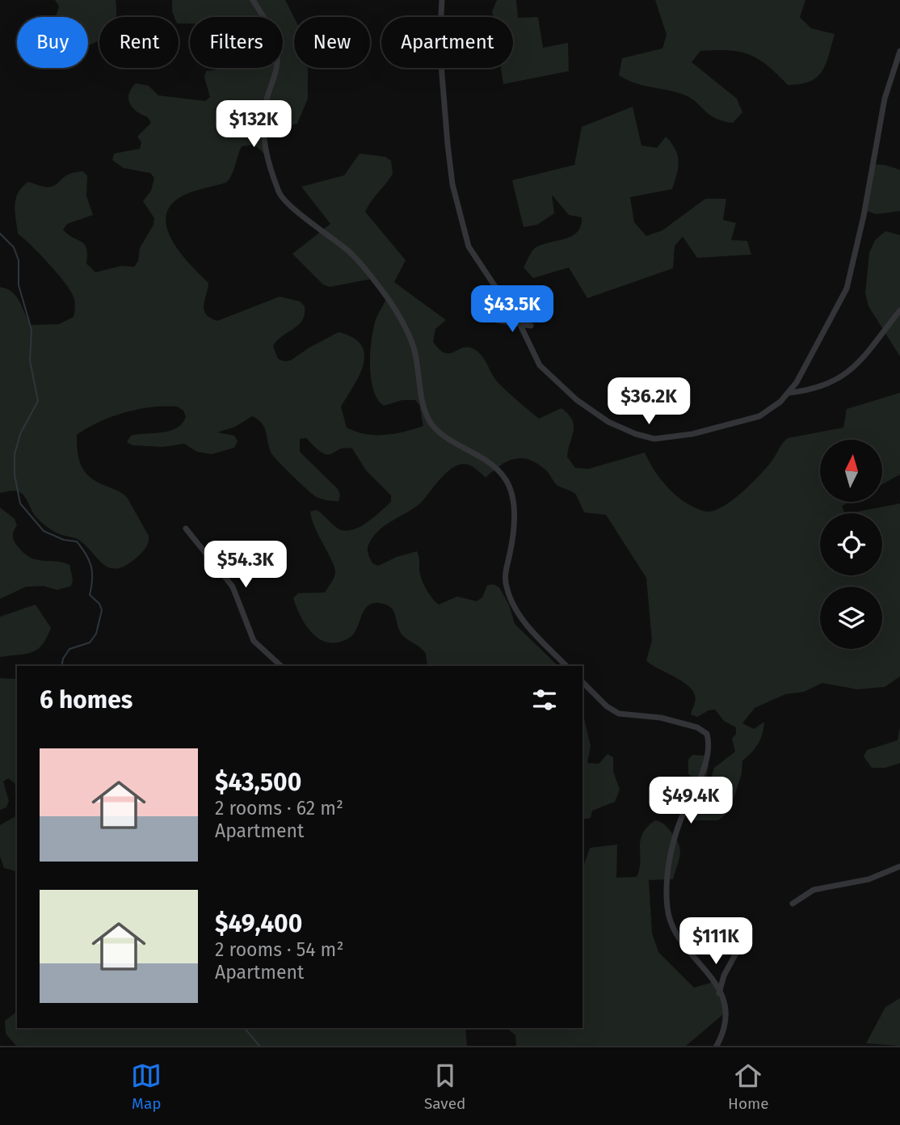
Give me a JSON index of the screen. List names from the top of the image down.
{
  "north": "top",
  "page": {
    "chip": [
      "Buy",
      "Rent",
      "Filters",
      "New",
      "Apartment"
    ],
    "price": [
      "$132K",
      "$43.5K",
      "$36.2K",
      "$54.3K",
      "$49.4K",
      "$111K"
    ],
    "heading": "6 homes",
    "list": [
      {
        "name": "$43,500",
        "note": "2 rooms · 62 m² · Apartment"
      },
      {
        "name": "$49,400",
        "note": "2 rooms · 54 m² · Apartment"
      }
    ],
    "tabs": ["Map", "Saved", "Home"]
  }
}
